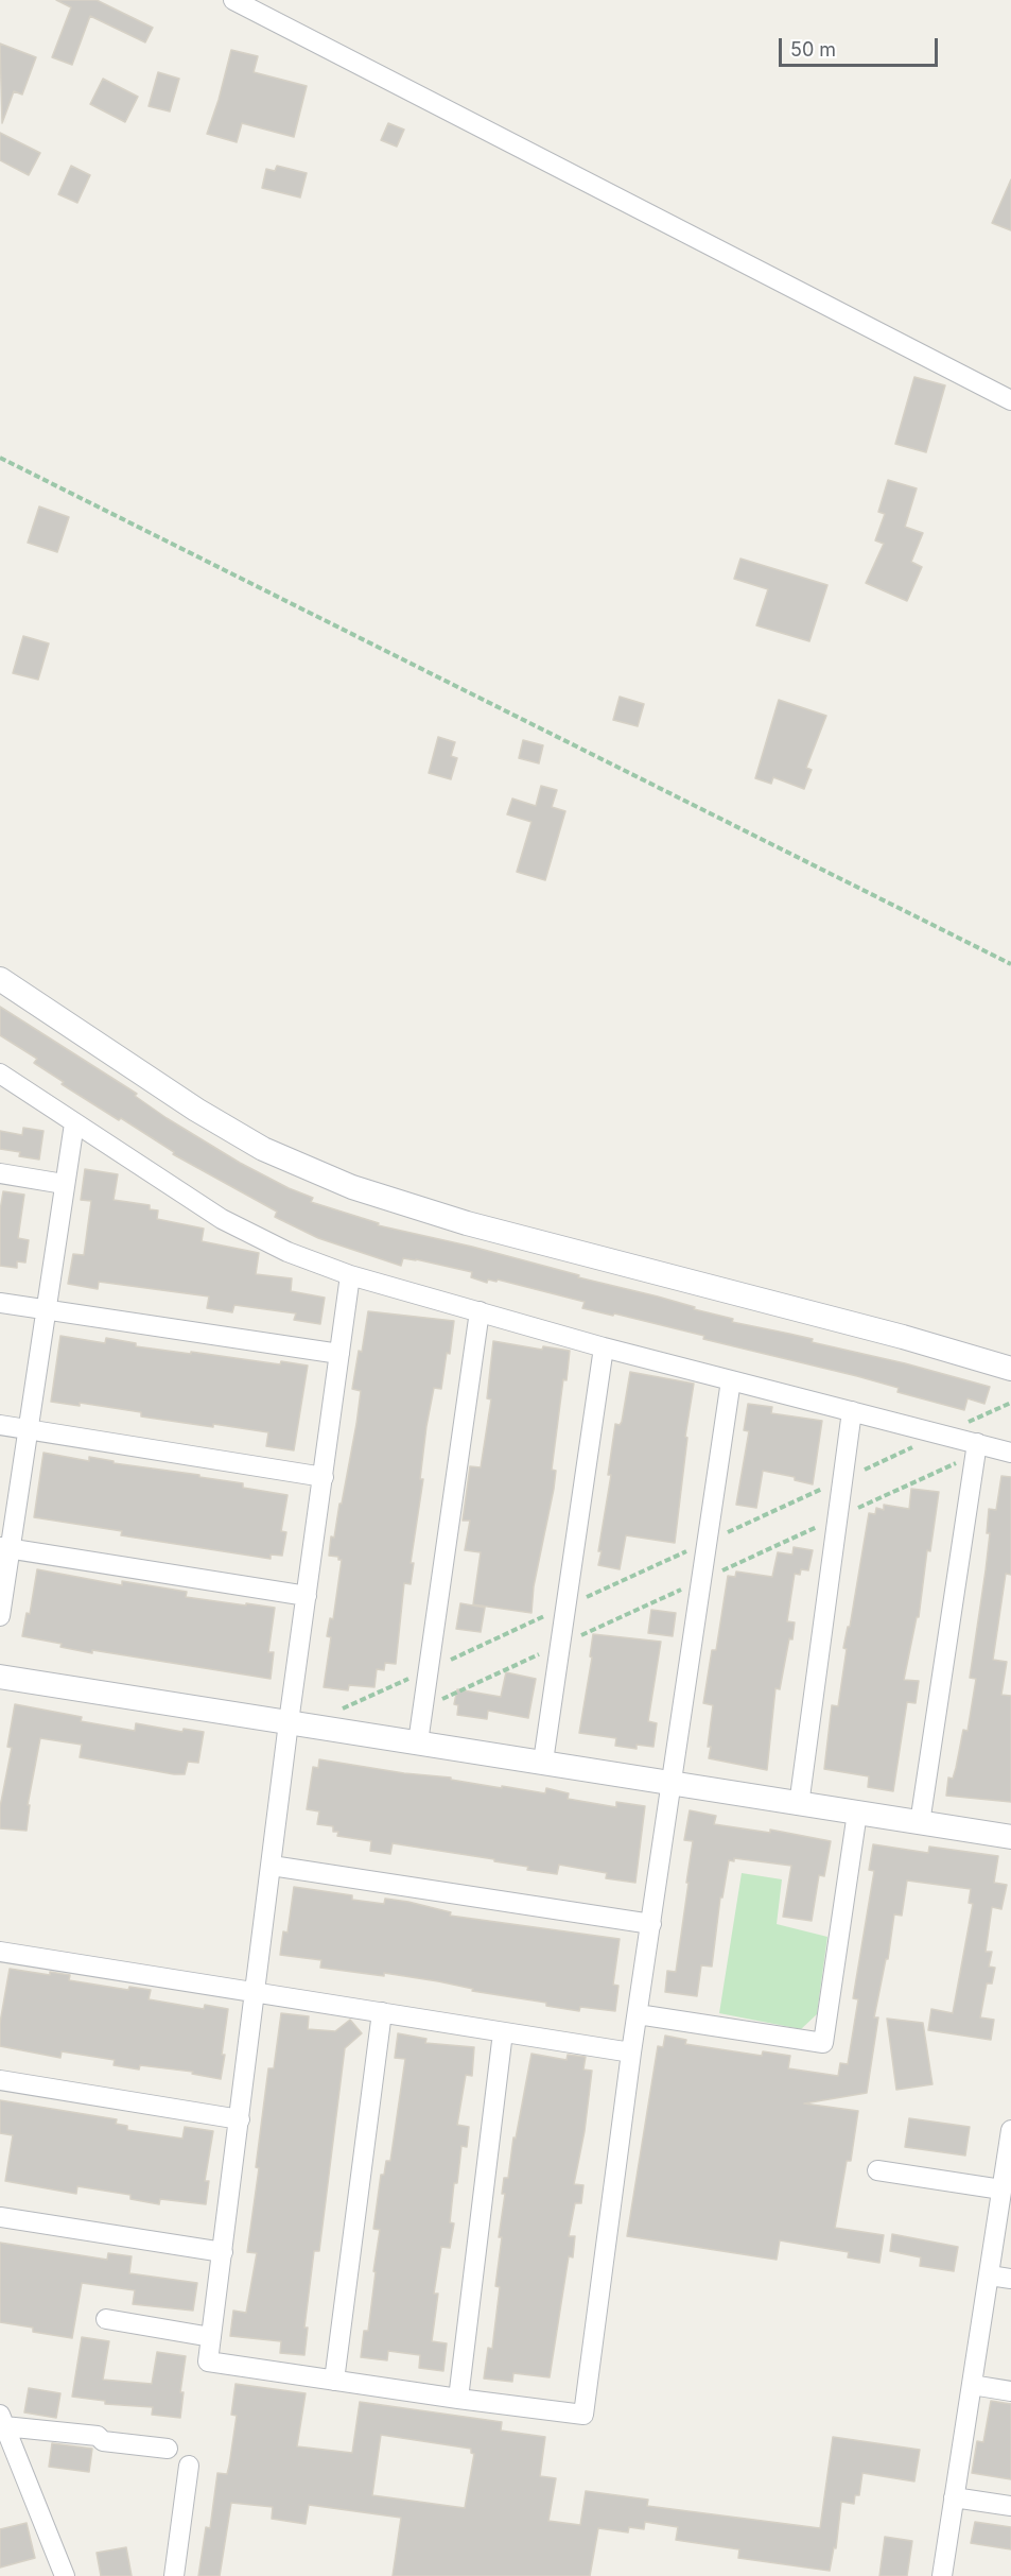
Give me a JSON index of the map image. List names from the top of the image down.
{
  "scale_bar": "50 m"
}
